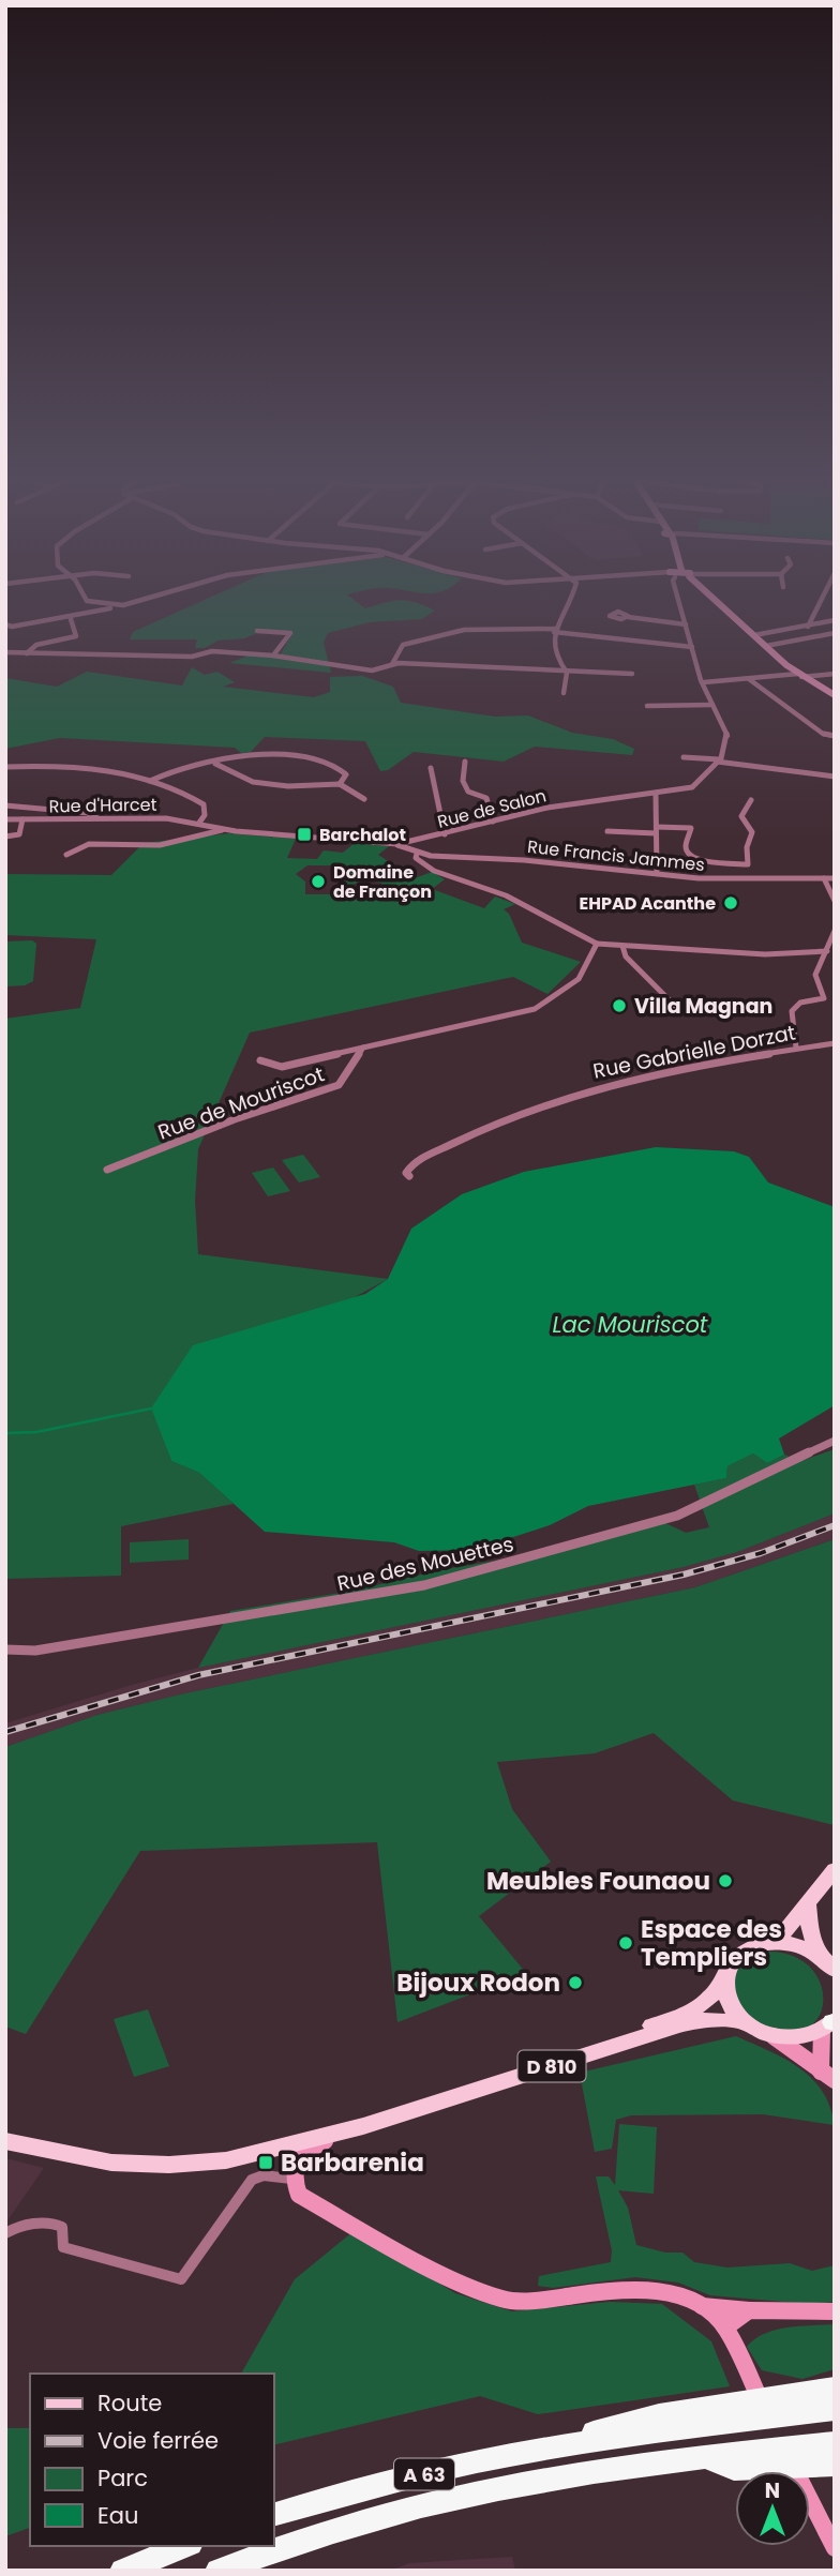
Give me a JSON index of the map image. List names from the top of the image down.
{
  "streets": {
    "highway": ["A 63"],
    "main road": ["D 810"],
    "street": [
      "Rue d'Harcet",
      "Rue de Salon",
      "Rue Francis Jammes",
      "Rue Gabrielle Dorzat",
      "Rue de Mouriscot",
      "Rue des Mouettes"
    ]
  },
  "crossings": [
    ["Rue d'Harcet", "Rue de Salon"],
    ["Rue de Salon", "Rue Francis Jammes"]
  ],
  "water": ["Lac Mouriscot"],
  "places": {
    "transit": ["Barchalot", "Barbarenia"],
    "other": [
      "Domaine de Françon",
      "EHPAD Acanthe",
      "Villa Magnan",
      "Meubles Founaou",
      "Espace des Templiers",
      "Bijoux Rodon"
    ]
  },
  "legend": [
    "Route",
    "Voie ferrée",
    "Parc",
    "Eau"
  ],
  "north": "top"
}
